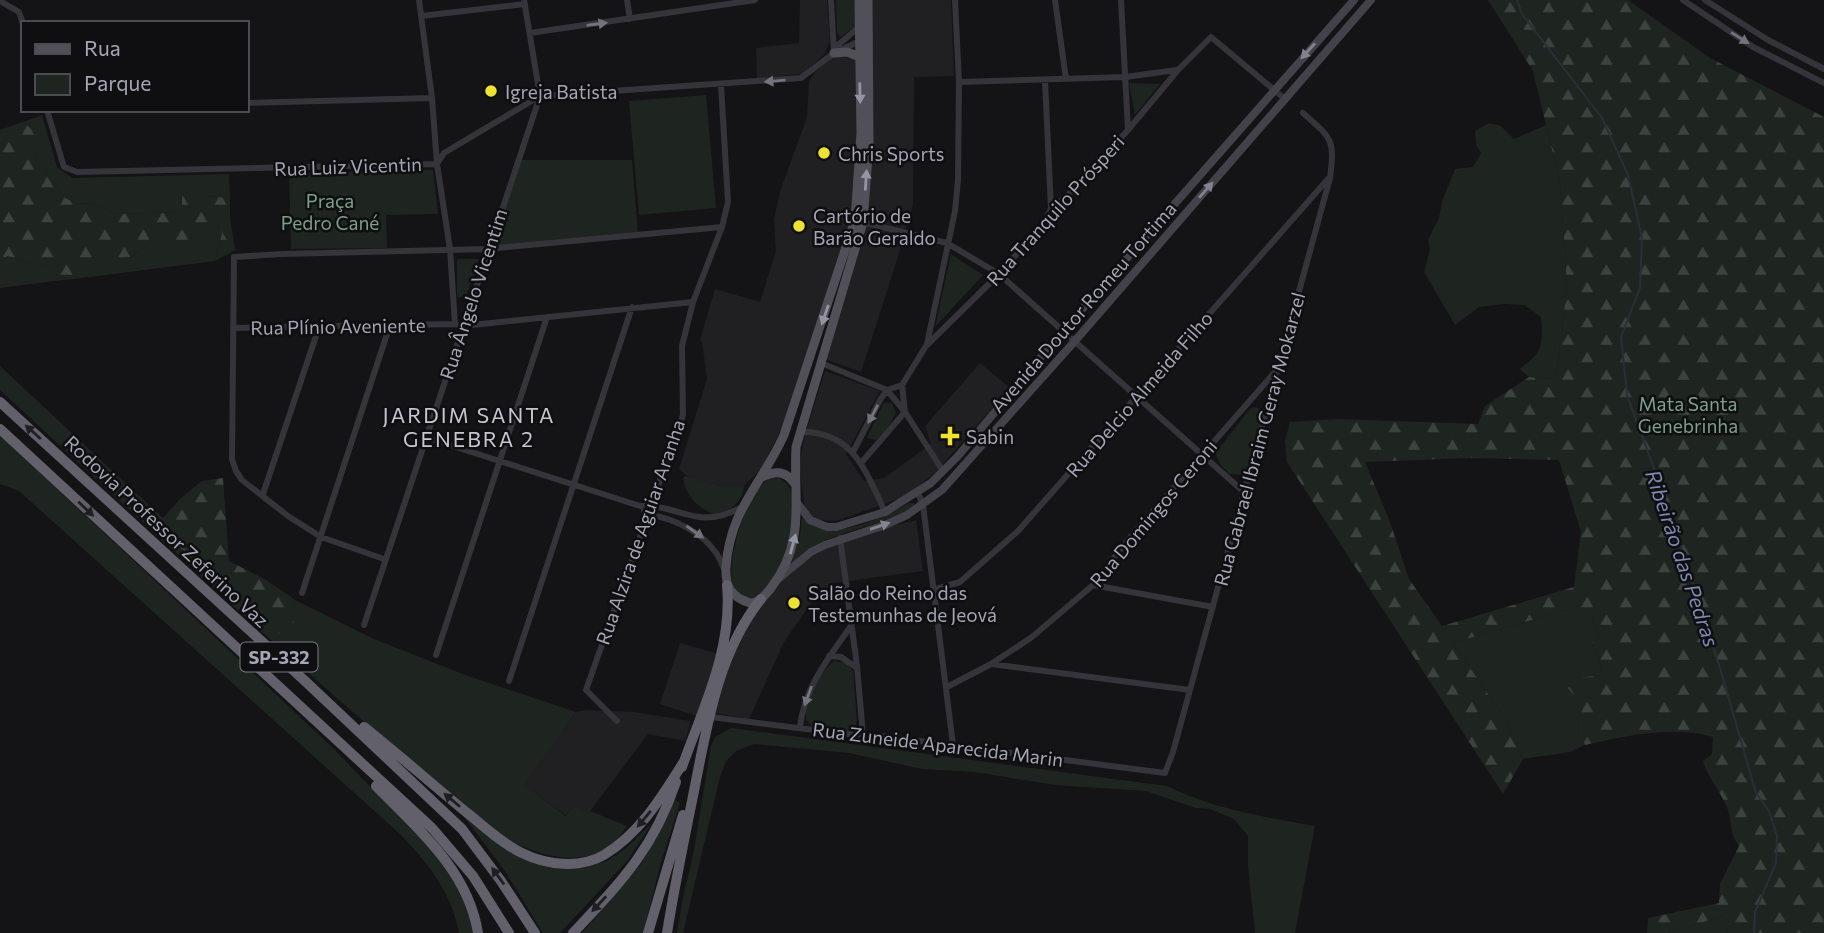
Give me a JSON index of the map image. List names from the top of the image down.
{
  "streets": {
    "highway": ["Rodovia Professor Zeferino Vaz", "SP-332"],
    "main road": ["Avenida Doutor Romeu Tortima"],
    "street": [
      "Rua Luiz Vicentin",
      "Rua Tranquilo Prósperi",
      "Rua Ângelo Vicentim",
      "Rua Plínio Aveniente",
      "Rua Delcio Almeida Filho",
      "Rua Gabrael Ibraim Geray Mokarzel",
      "Rua Domingos Ceroni",
      "Rua Alzira de Aguiar Aranha",
      "Rua Zuneide Aparecida Marin"
    ]
  },
  "crossings": [
    ["Rua Luiz Vicentin", "Rua Ângelo Vicentim"],
    ["Rua Luiz Vicentin", "Rua Alzira de Aguiar Aranha"],
    ["Rua Tranquilo Prósperi", "Avenida Doutor Romeu Tortima"],
    ["Rua Ângelo Vicentim", "Rua Plínio Aveniente"],
    ["Rua Plínio Aveniente", "Rua Alzira de Aguiar Aranha"],
    ["Rua Delcio Almeida Filho", "Rua Gabrael Ibraim Geray Mokarzel"],
    ["Rua Gabrael Ibraim Geray Mokarzel", "Rua Domingos Ceroni"],
    ["Rua Gabrael Ibraim Geray Mokarzel", "Rua Zuneide Aparecida Marin"]
  ],
  "districts": ["JARDIM SANTA GENEBRA 2"],
  "water": ["Ribeirão das Pedras"],
  "parks": ["Praça Pedro Cané", "Mata Santa Genebrinha"],
  "places": {
    "other": [
      "Igreja Batista",
      "Chris Sports",
      "Cartório de Barão Geraldo",
      "Salão do Reino das Testemunhas de Jeová"
    ],
    "health": ["Sabin"]
  },
  "legend": ["Rua", "Parque"]
}
